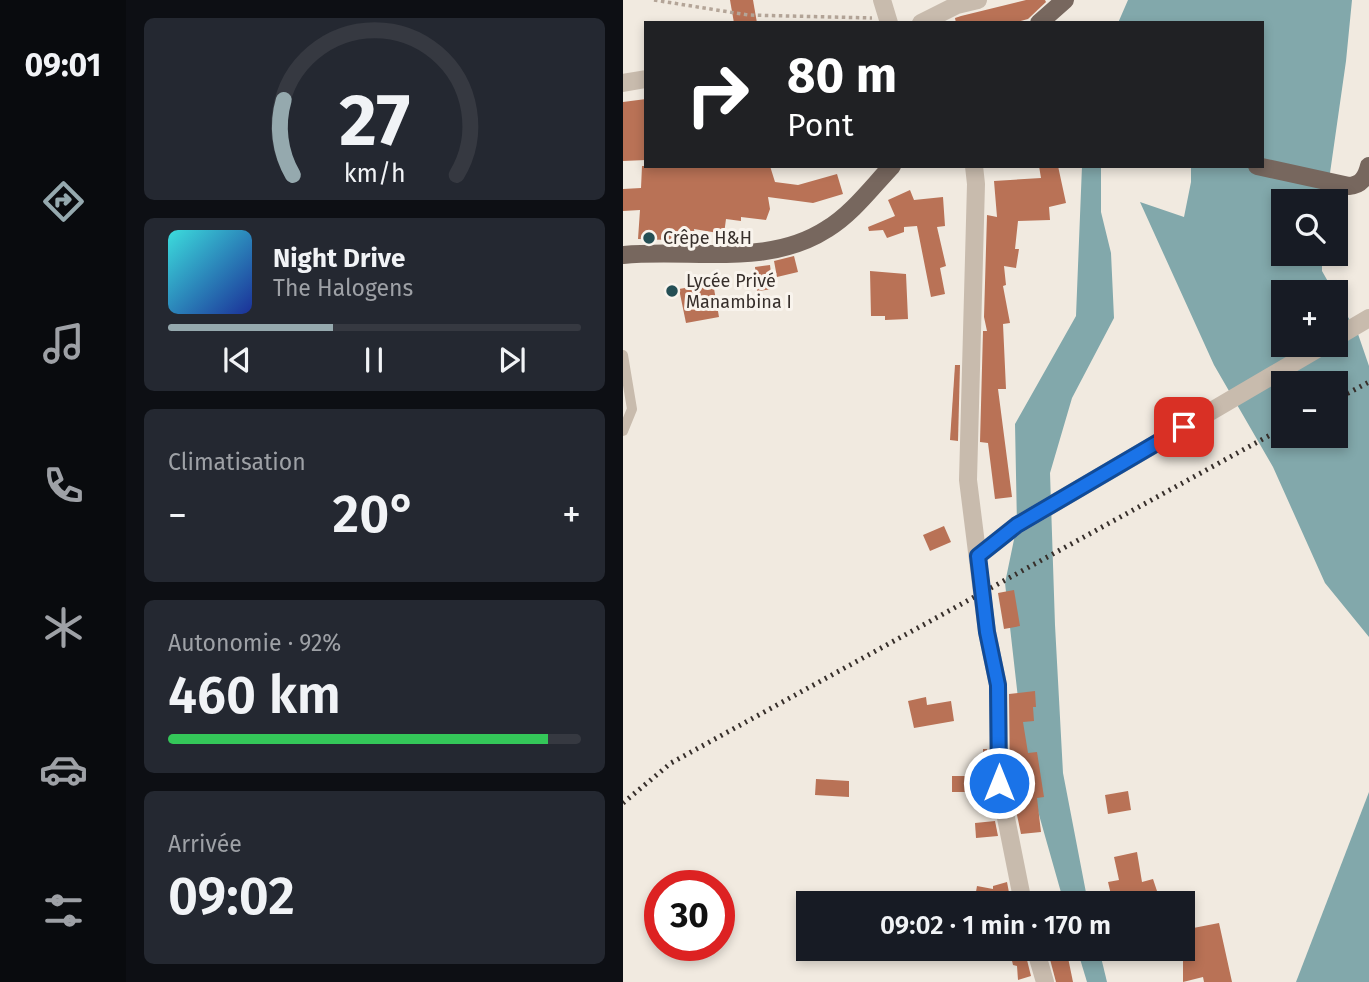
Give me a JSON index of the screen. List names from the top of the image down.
{
  "places": ["Crêpe H&H", "Lycée Privé Manambina I"],
  "page": {
    "tabs": "09:01",
    "turn": ["80 m", "Pont"],
    "map_buttons": ["+", "−"],
    "song": ["Night Drive", "The Halogens"],
    "tile": [
      "Climatisation",
      ["Autonomie · 92%", "460 km"],
      ["Arrivée", "09:02"]
    ],
    "heat": ["−", "20°", "+"],
    "limit": "30",
    "trip": "09:02 · 1 min · 170 m",
    "gauge": ["27", "km/h"]
  }
}
